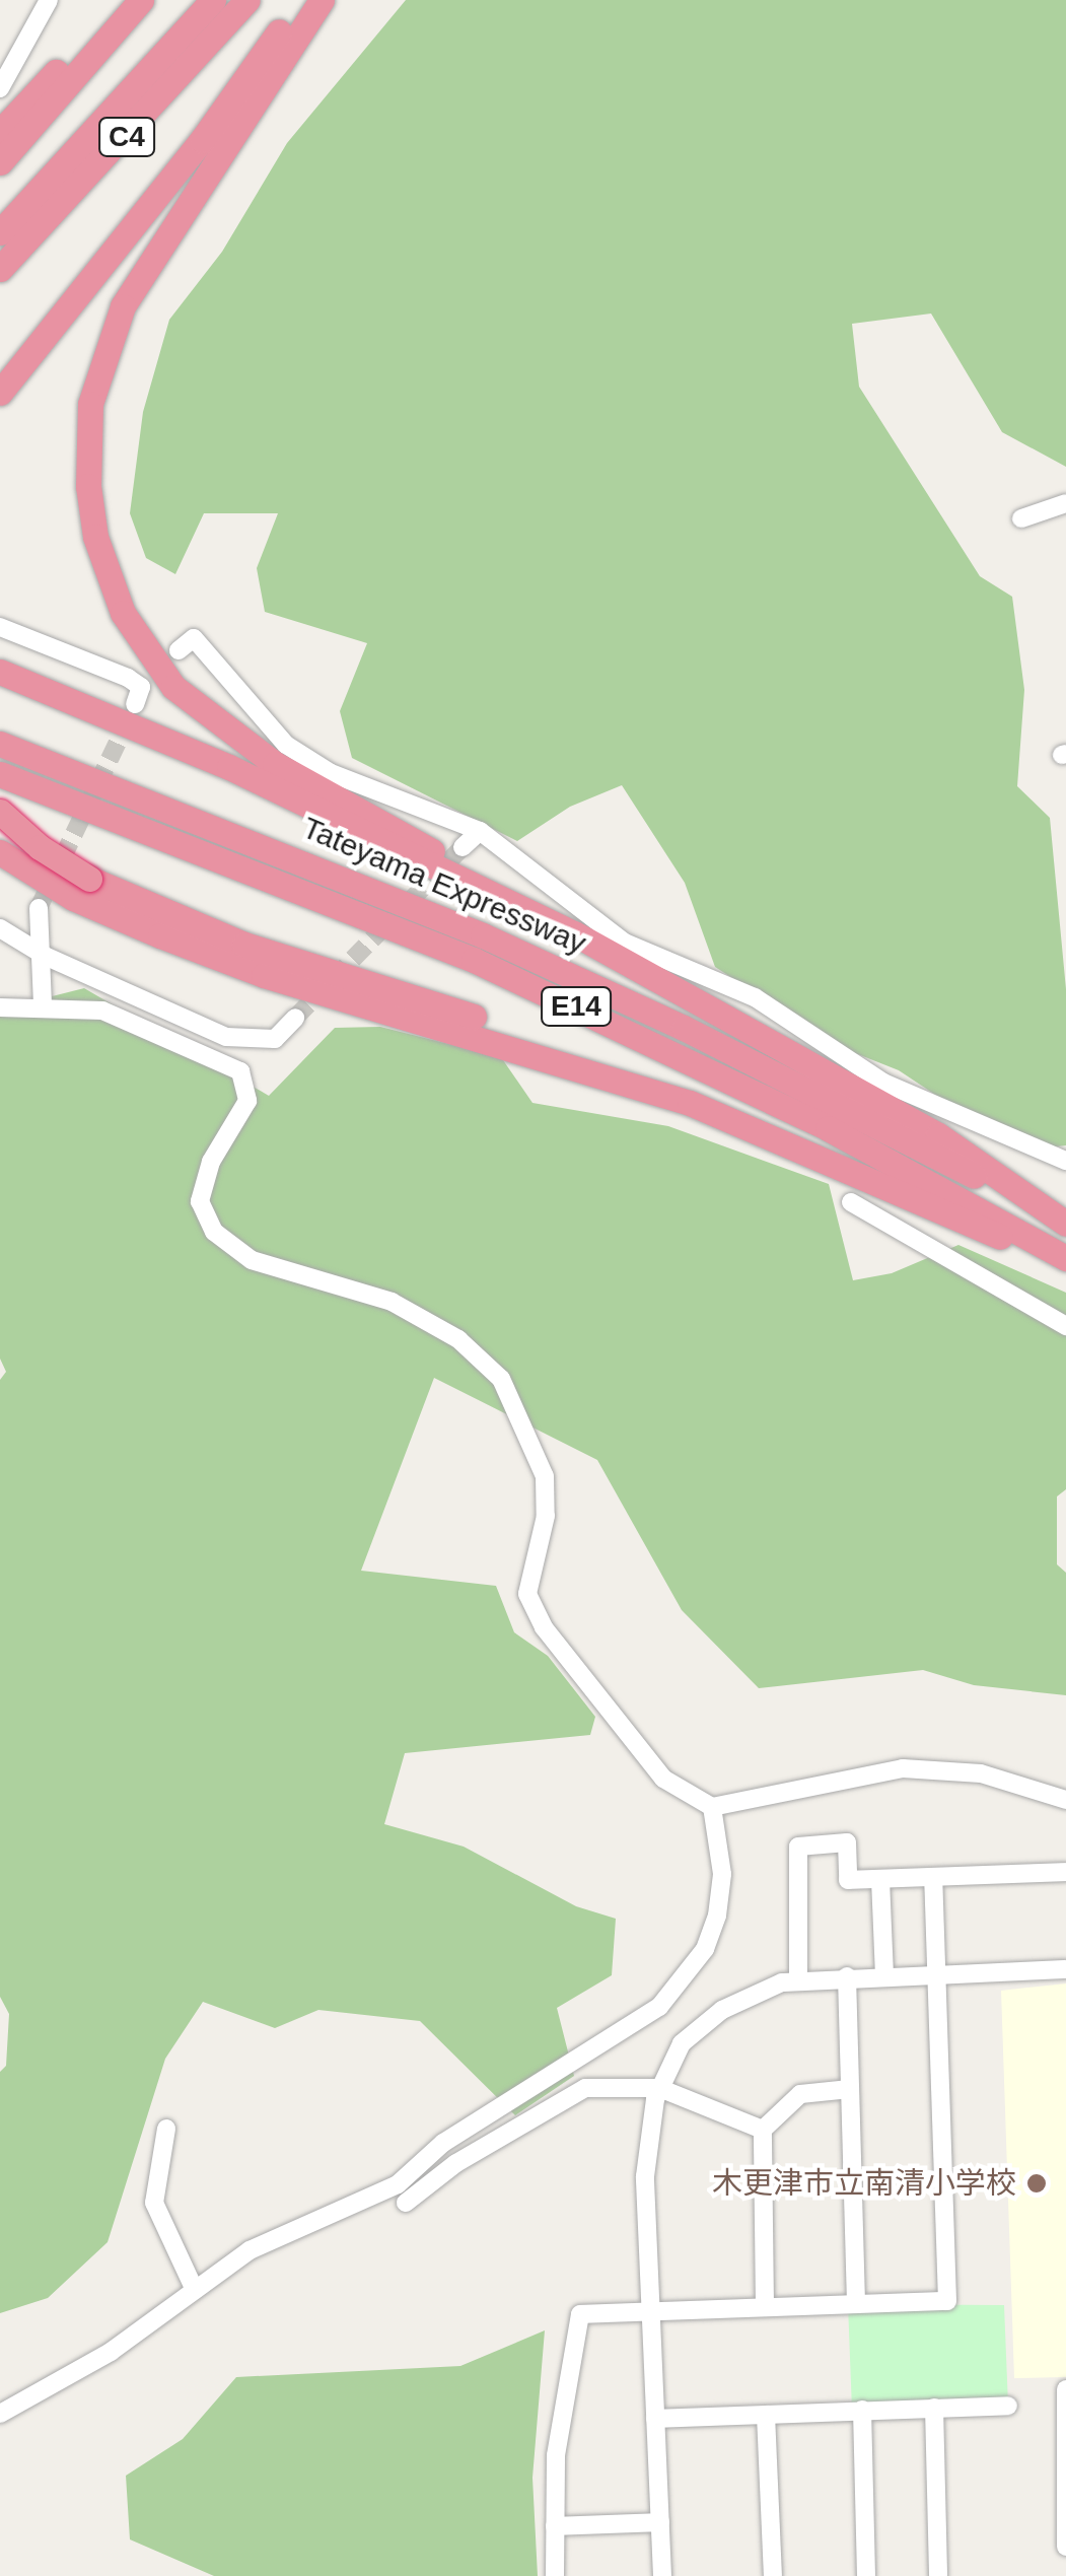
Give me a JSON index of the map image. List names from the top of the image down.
{
  "streets": {
    "highway": ["C4", "Tateyama Expressway", "E14"]
  },
  "places": ["木更津市立南清小学校"]
}
